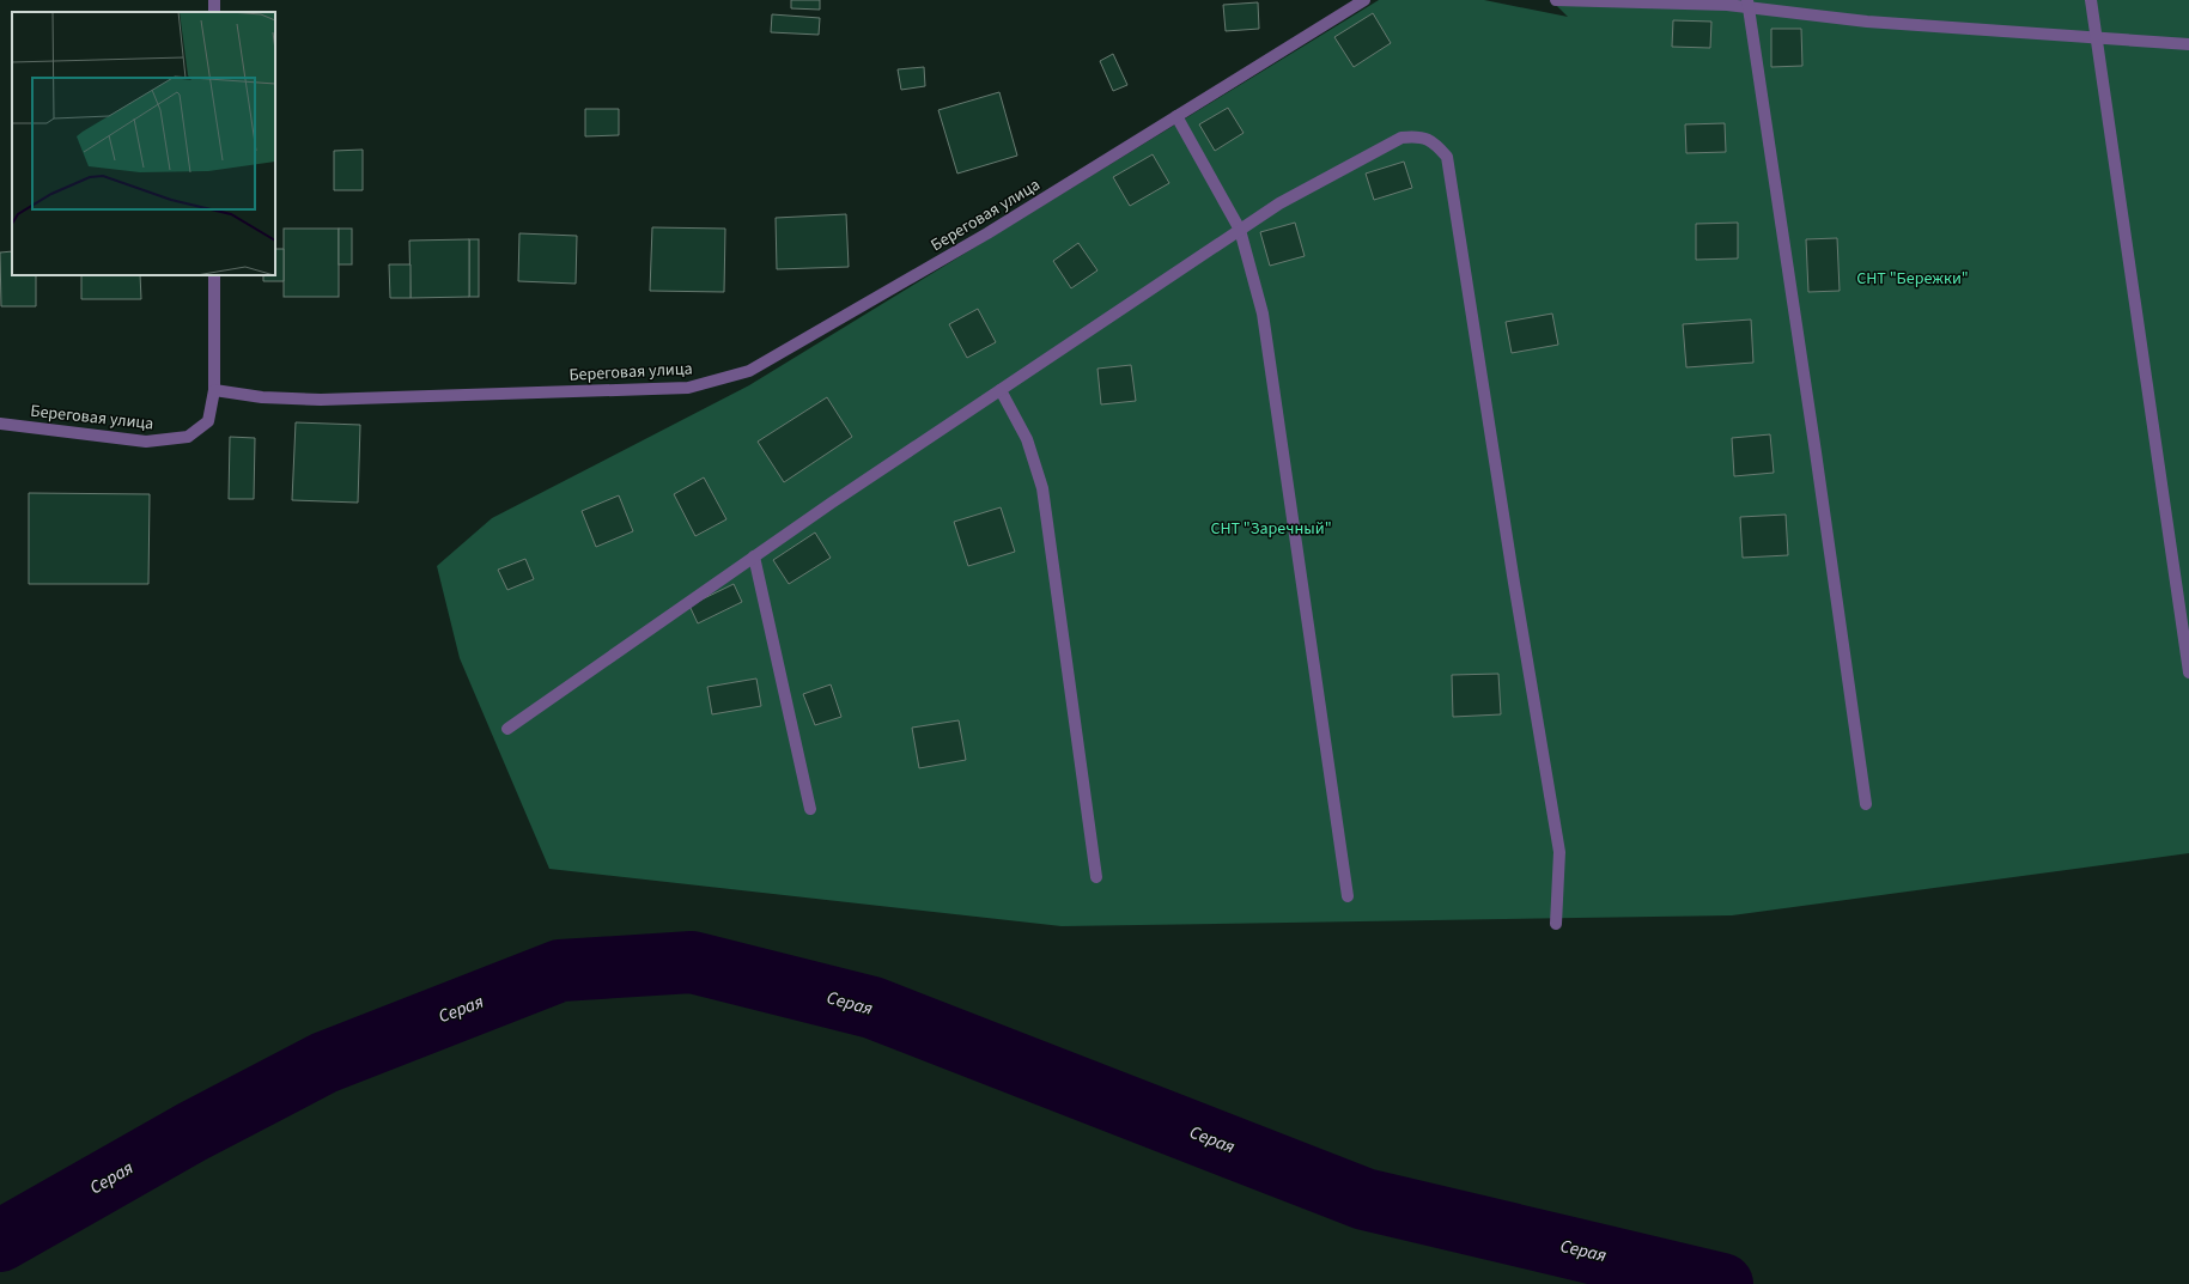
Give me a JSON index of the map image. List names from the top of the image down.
{
  "streets": {
    "street": ["Береговая улица"]
  },
  "water": ["Серая"],
  "parks": ["СНТ \"Бережки\"", "СНТ \"Заречный\""]
}
